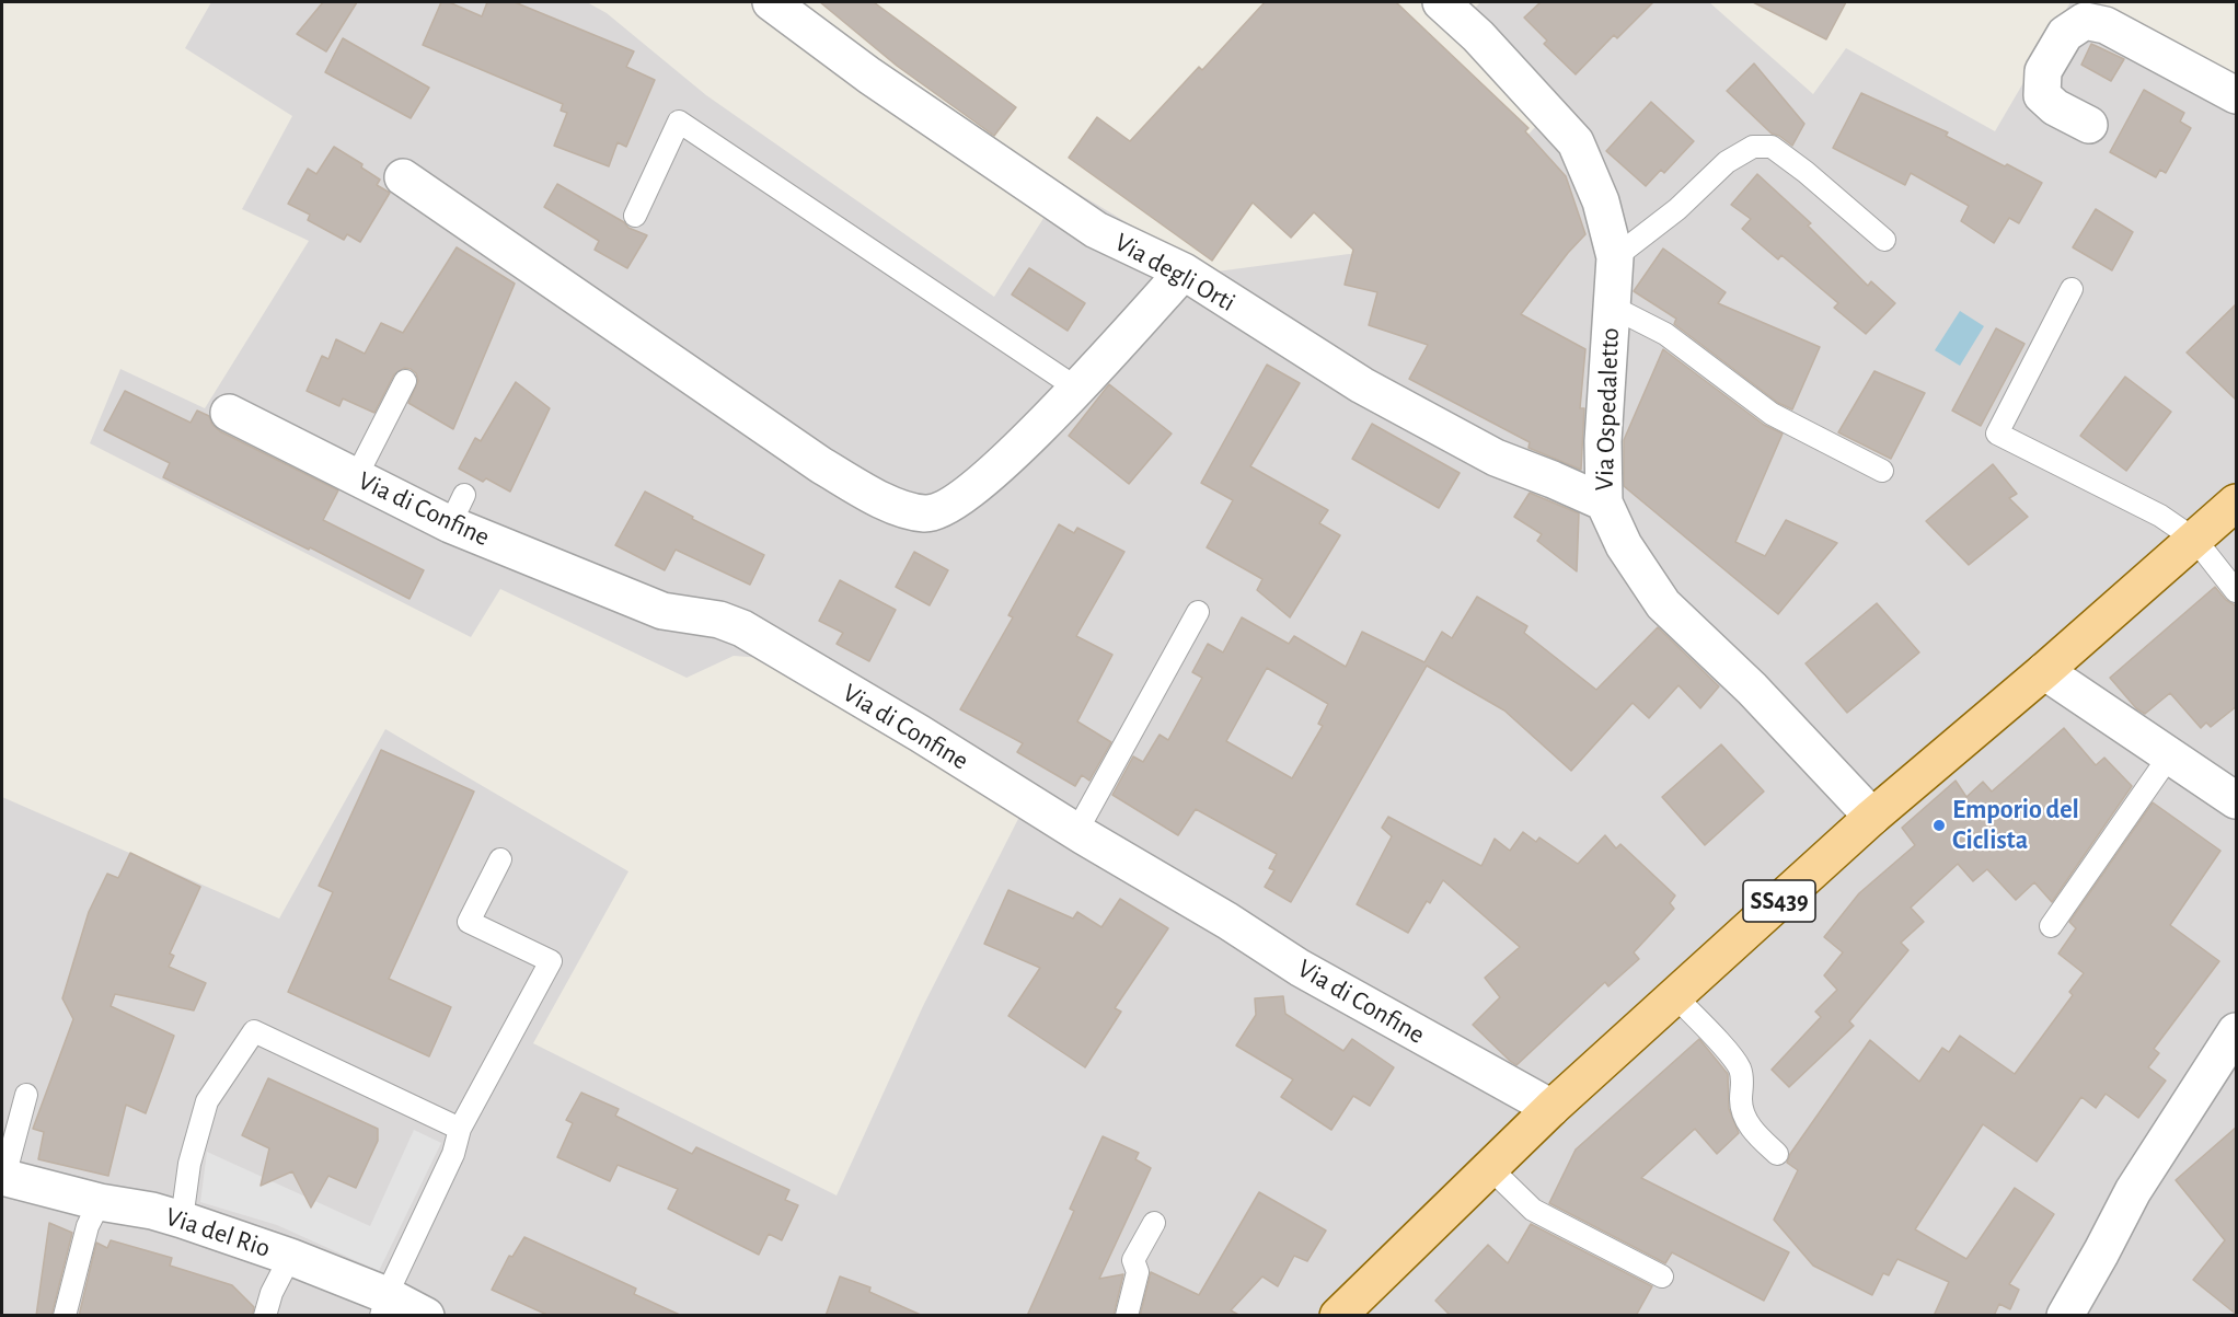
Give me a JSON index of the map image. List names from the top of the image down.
{
  "streets": {
    "main road": ["SS439"],
    "street": [
      "Via degli Orti",
      "Via Ospedaletto",
      "Via di Confine",
      "Via del Rio"
    ]
  },
  "crossings": [
    ["Via degli Orti", "Via Ospedaletto"],
    ["Via Ospedaletto", "SS439"],
    ["Via di Confine", "SS439"]
  ],
  "places": ["Emporio del Ciclista"]
}
